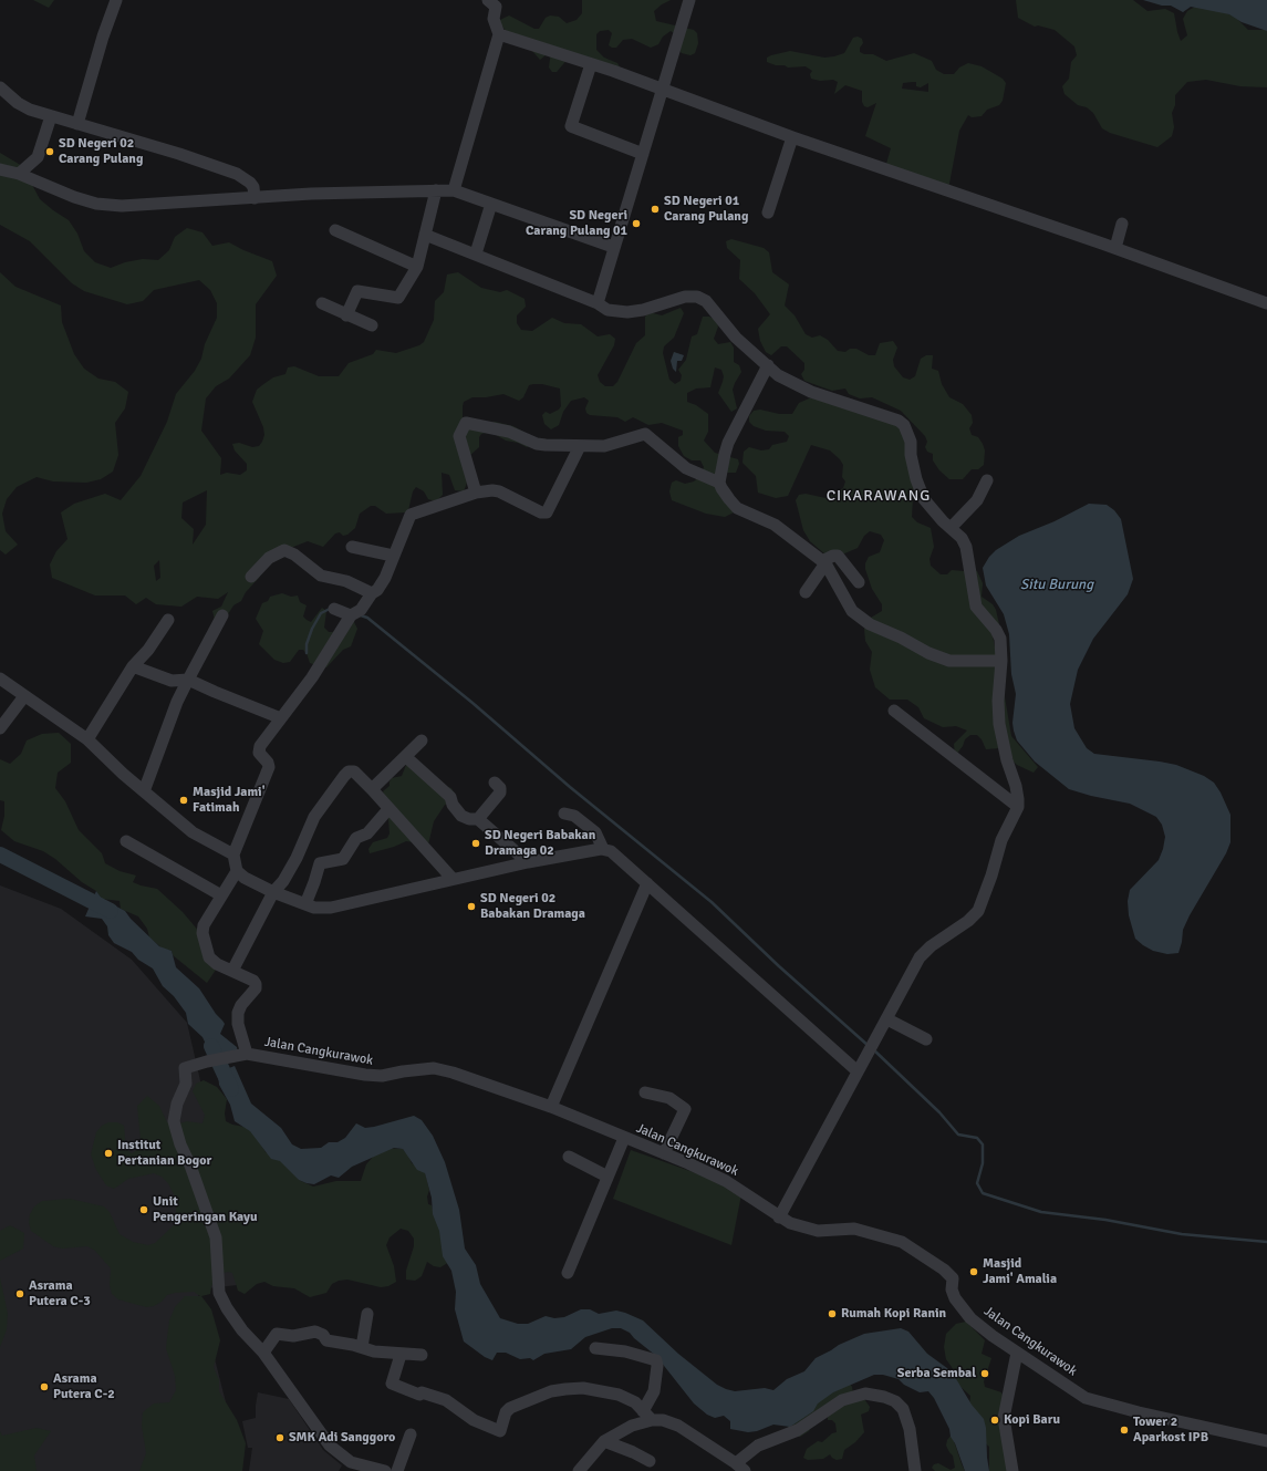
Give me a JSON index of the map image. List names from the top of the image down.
{
  "streets": {
    "street": ["Jalan Cangkurawok"]
  },
  "districts": ["CIKARAWANG"],
  "water": ["Situ Burung"],
  "places": [
    "SD Negeri 02 Carang Pulang",
    "SD Negeri 01 Carang Pulang",
    "SD Negeri Carang Pulang 01",
    "Masjid Jami' Fatimah",
    "SD Negeri Babakan Dramaga 02",
    "SD Negeri 02 Babakan Dramaga",
    "Institut Pertanian Bogor",
    "Unit Pengeringan Kayu",
    "Masjid Jami' Amalia",
    "Asrama Putera C-3",
    "Rumah Kopi Ranin",
    "Serba Sembal",
    "Asrama Putera C-2",
    "Kopi Baru",
    "Tower 2 Aparkost IPB",
    "SMK Adi Sanggoro"
  ]
}
